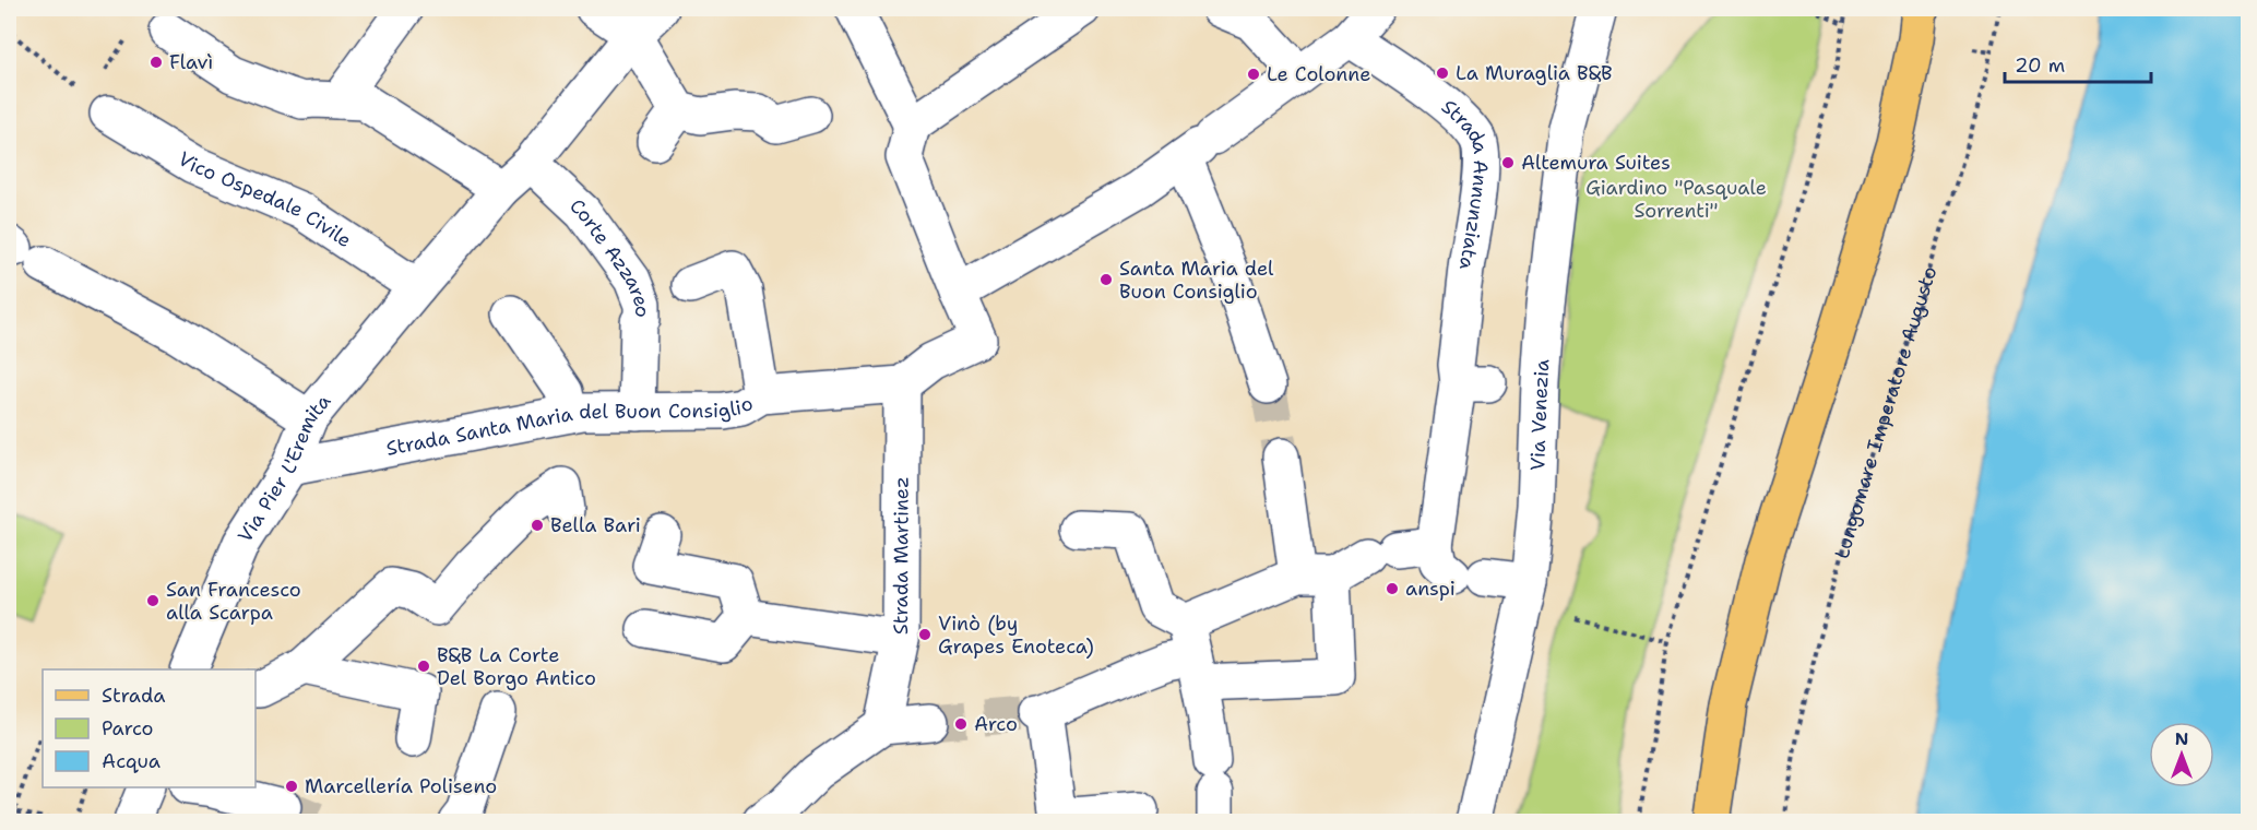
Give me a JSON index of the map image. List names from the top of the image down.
{
  "streets": {
    "street": [
      "Strada Annunziata",
      "Vico Ospedale Civile",
      "Corte Azzareo",
      "Via Venezia",
      "Strada Santa Maria del Buon Consiglio",
      "Via Pier L'Eremita",
      "Strada Martinez"
    ],
    "path": ["Lungomare Imperatore Augusto"]
  },
  "crossings": [
    ["Strada Annunziata", "Via Venezia"],
    ["Vico Ospedale Civile", "Via Pier L'Eremita"],
    ["Corte Azzareo", "Strada Santa Maria del Buon Consiglio"],
    ["Corte Azzareo", "Via Pier L'Eremita"],
    ["Strada Santa Maria del Buon Consiglio", "Via Pier L'Eremita"],
    ["Strada Santa Maria del Buon Consiglio", "Strada Martinez"]
  ],
  "parks": ["Giardino \"Pasquale Sorrenti\""],
  "places": [
    "Flavì",
    "La Muraglia B&B",
    "Le Colonne",
    "Altemura Suites",
    "Santa Maria del Buon Consiglio",
    "Bella Bari",
    "anspi",
    "San Francesco alla Scarpa",
    "Vinò (by Grapes Enoteca)",
    "B&B La Corte Del Borgo Antico",
    "Arco",
    "Marcellería Poliseno"
  ],
  "legend": ["Strada", "Parco", "Acqua"],
  "scale_bar": "20 m",
  "north": "top"
}
